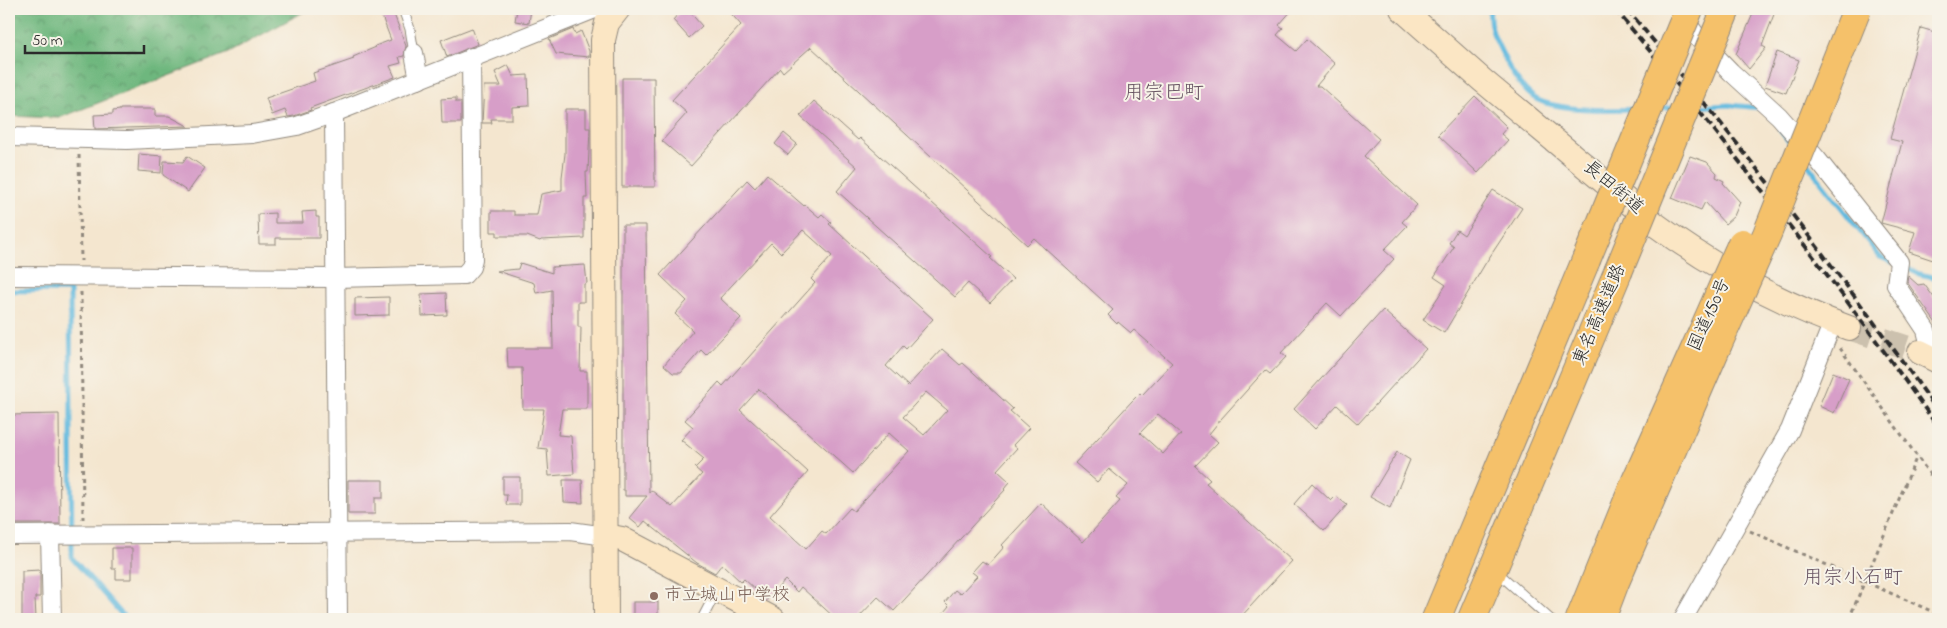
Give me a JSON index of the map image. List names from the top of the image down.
{
  "streets": {
    "highway": ["東名高速道路", "国道150号"],
    "street": ["長田街道"]
  },
  "districts": ["用宗巴町", "用宗小石町"],
  "places": ["市立城山中学校"],
  "scale_bar": "50 m"
}
